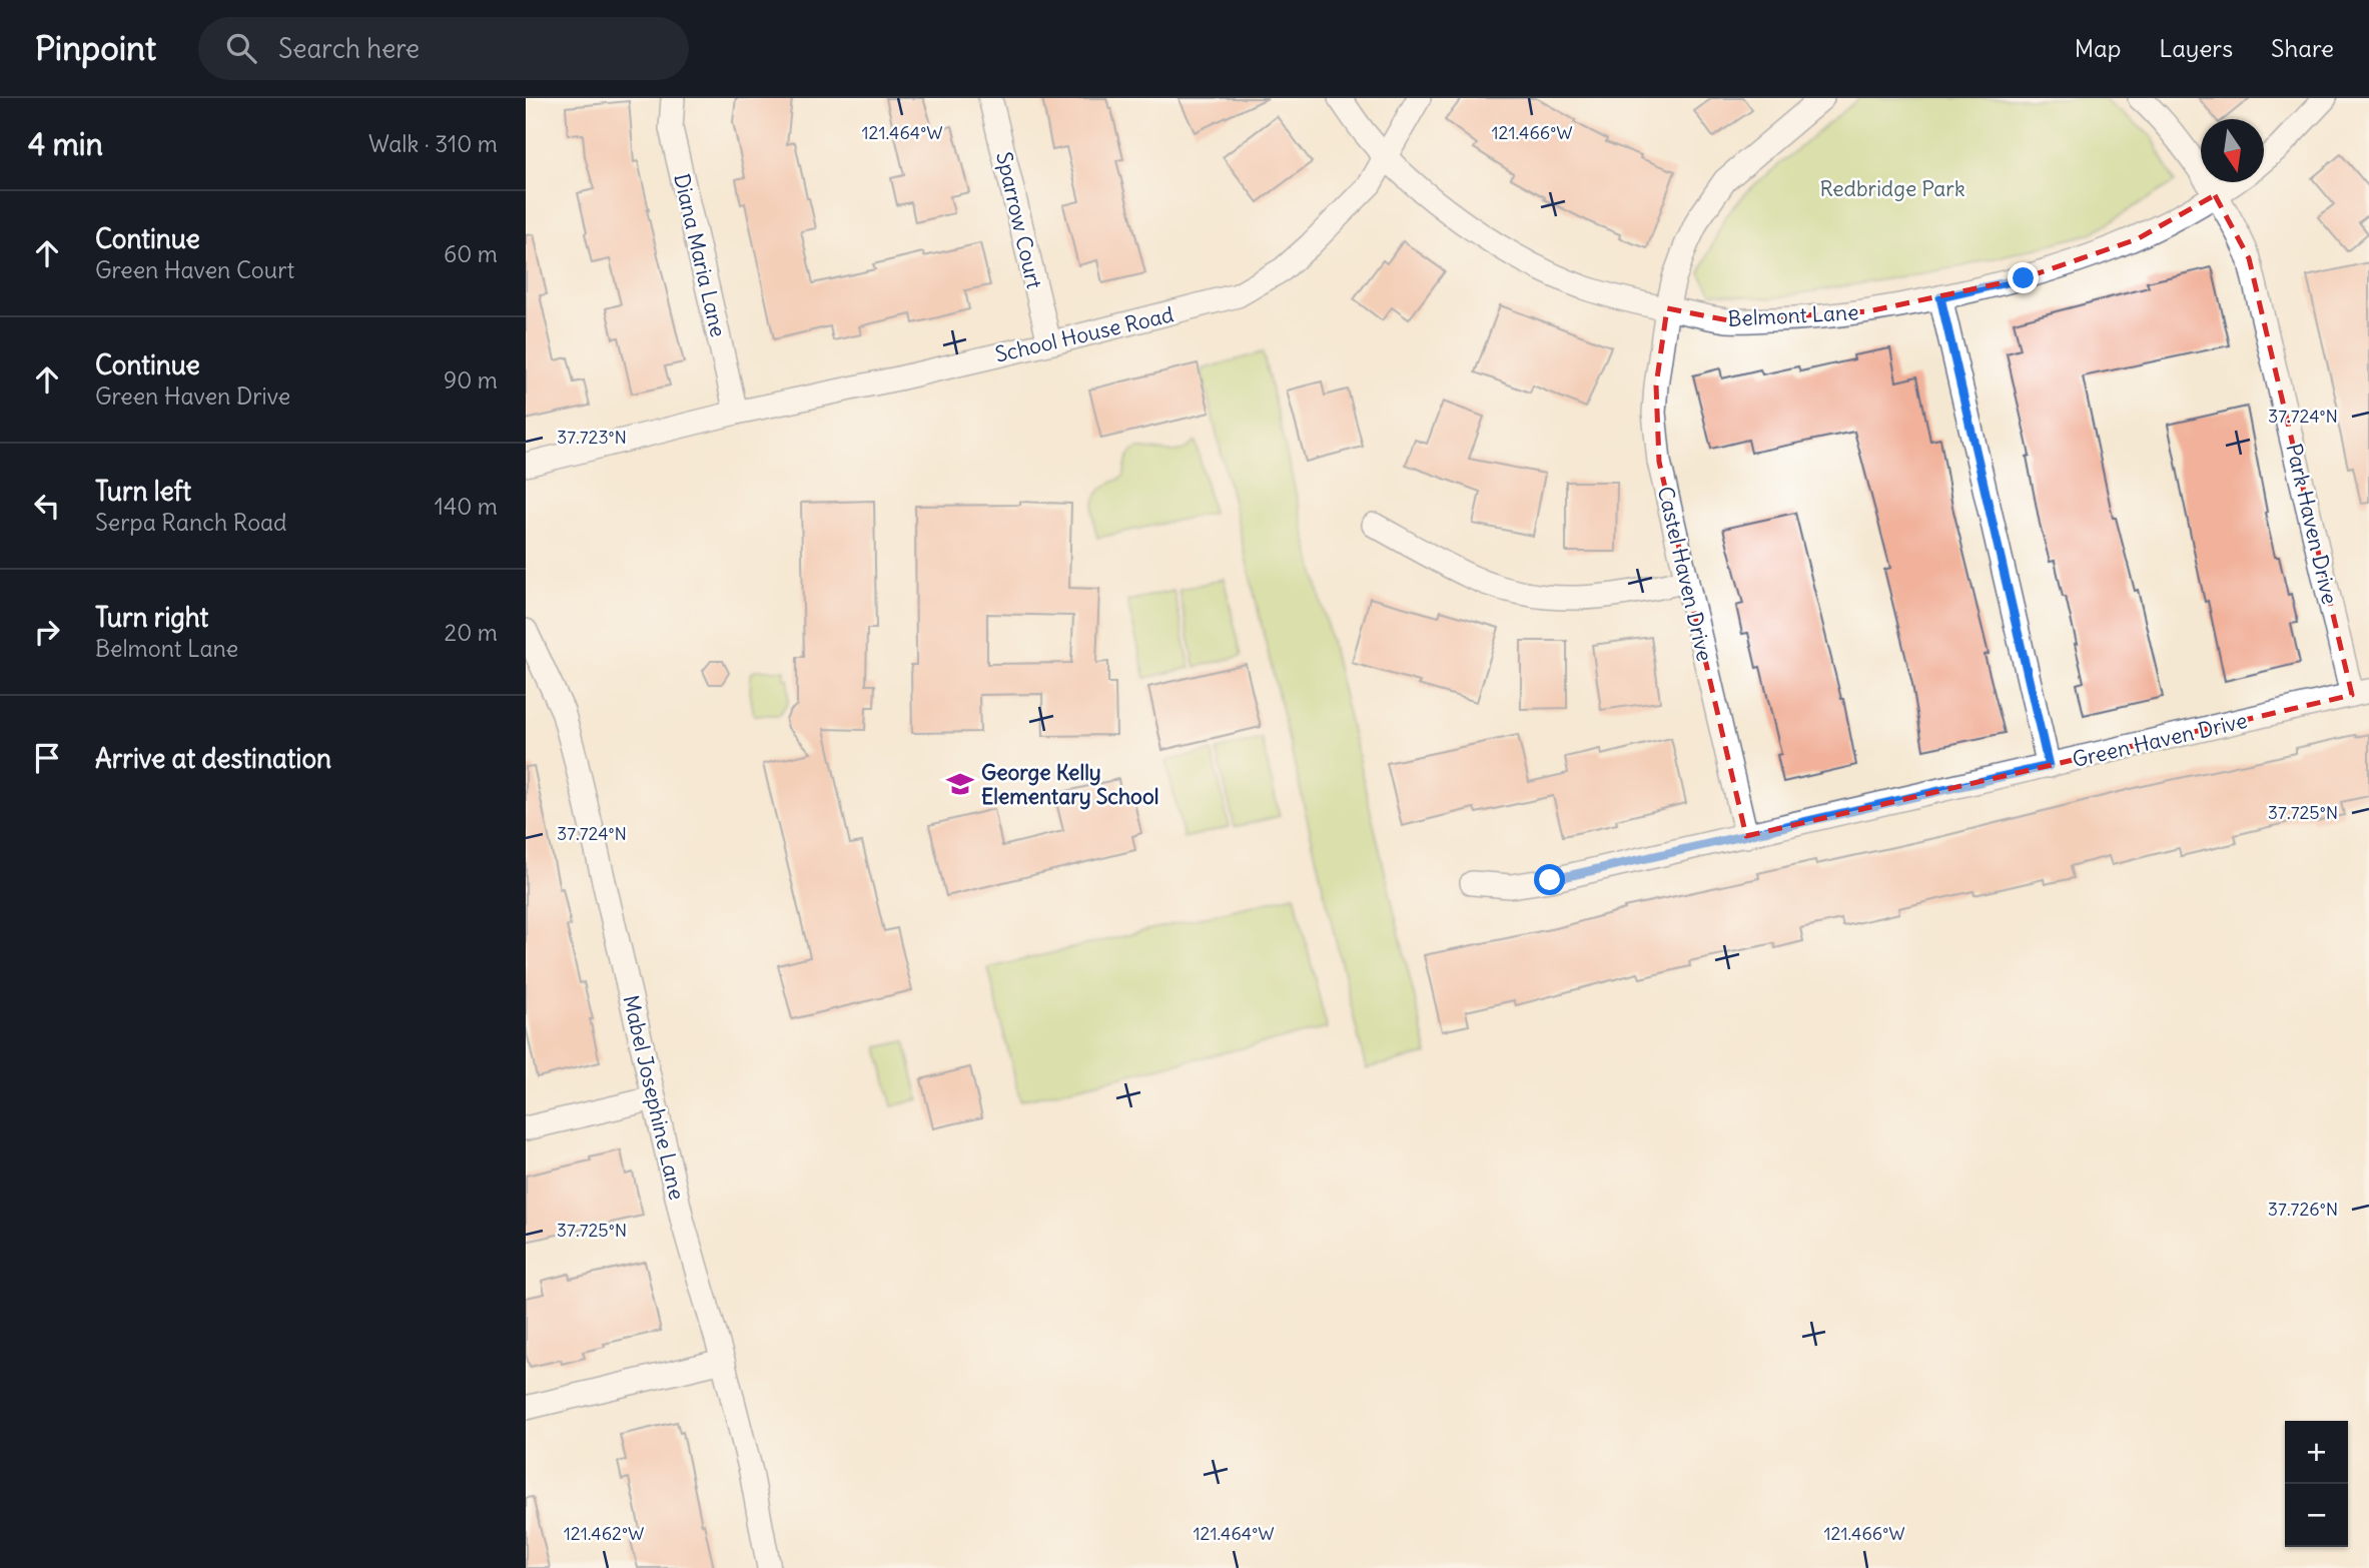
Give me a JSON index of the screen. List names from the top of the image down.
{
  "streets": {
    "street": [
      "Sparrow Court",
      "Diana Maria Lane",
      "Belmont Lane",
      "School House Road",
      "Park Haven Drive",
      "Castel Haven Drive",
      "Green Haven Drive",
      "Mabel Josephine Lane"
    ]
  },
  "crossings": [
    ["Sparrow Court", "School House Road"],
    ["Diana Maria Lane", "School House Road"],
    ["Belmont Lane", "School House Road"],
    ["Belmont Lane", "Park Haven Drive"],
    ["Belmont Lane", "Castel Haven Drive"],
    ["Park Haven Drive", "Green Haven Drive"],
    ["Castel Haven Drive", "Green Haven Drive"]
  ],
  "parks": ["Redbridge Park"],
  "places": {
    "school or university": ["George Kelly Elementary School"]
  },
  "north": "bottom",
  "page": {
    "header": "Pinpoint",
    "search": "Search here",
    "nav": ["Map", "Layers", "Share"],
    "heading": ["4 min", "Walk · 310 m"],
    "list": [
      ["Continue", "Green Haven Court", "60 m"],
      ["Continue", "Green Haven Drive", "90 m"],
      ["Turn left", "Serpa Ranch Road", "140 m"],
      ["Turn right", "Belmont Lane", "20 m"],
      "Arrive at destination"
    ],
    "map_buttons": ["+", "−"]
  },
  "coordinates": [
    "121.464°W",
    "121.466°W",
    "37.724°N",
    "37.723°N",
    "37.725°N",
    "37.726°N",
    "121.462°W"
  ]
}
